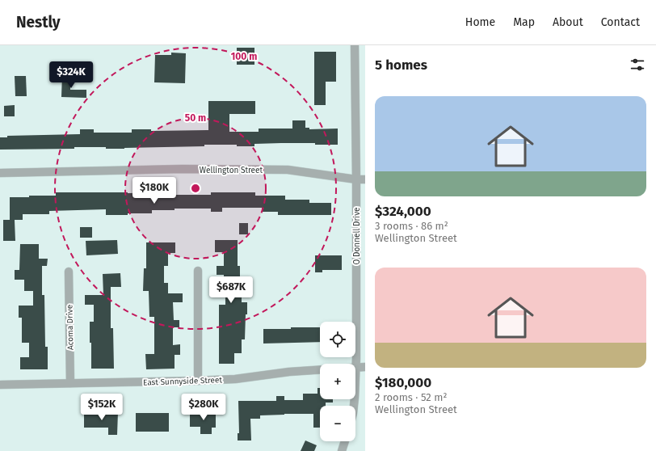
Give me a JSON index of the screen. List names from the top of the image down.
{
  "streets": {
    "street": [
      "Wellington Street",
      "O Donnell Drive",
      "Acoma Drive",
      "East Sunnyside Street"
    ]
  },
  "crossings": [
    ["Wellington Street", "O Donnell Drive"],
    ["O Donnell Drive", "East Sunnyside Street"],
    ["Acoma Drive", "East Sunnyside Street"]
  ],
  "page": {
    "header": "Nestly",
    "nav": [
      "Home",
      "Map",
      "About",
      "Contact"
    ],
    "heading": "5 homes",
    "price": [
      "$324K",
      "$180K",
      "$687K",
      "$152K",
      "$280K"
    ],
    "list": [
      {
        "name": "$324,000",
        "note": "3 rooms · 86 m² · Wellington Street"
      },
      {
        "name": "$180,000",
        "note": "2 rooms · 52 m² · Wellington Street"
      }
    ],
    "map_buttons": ["+", "−"]
  },
  "rings": ["100 m", "50 m"]
}
